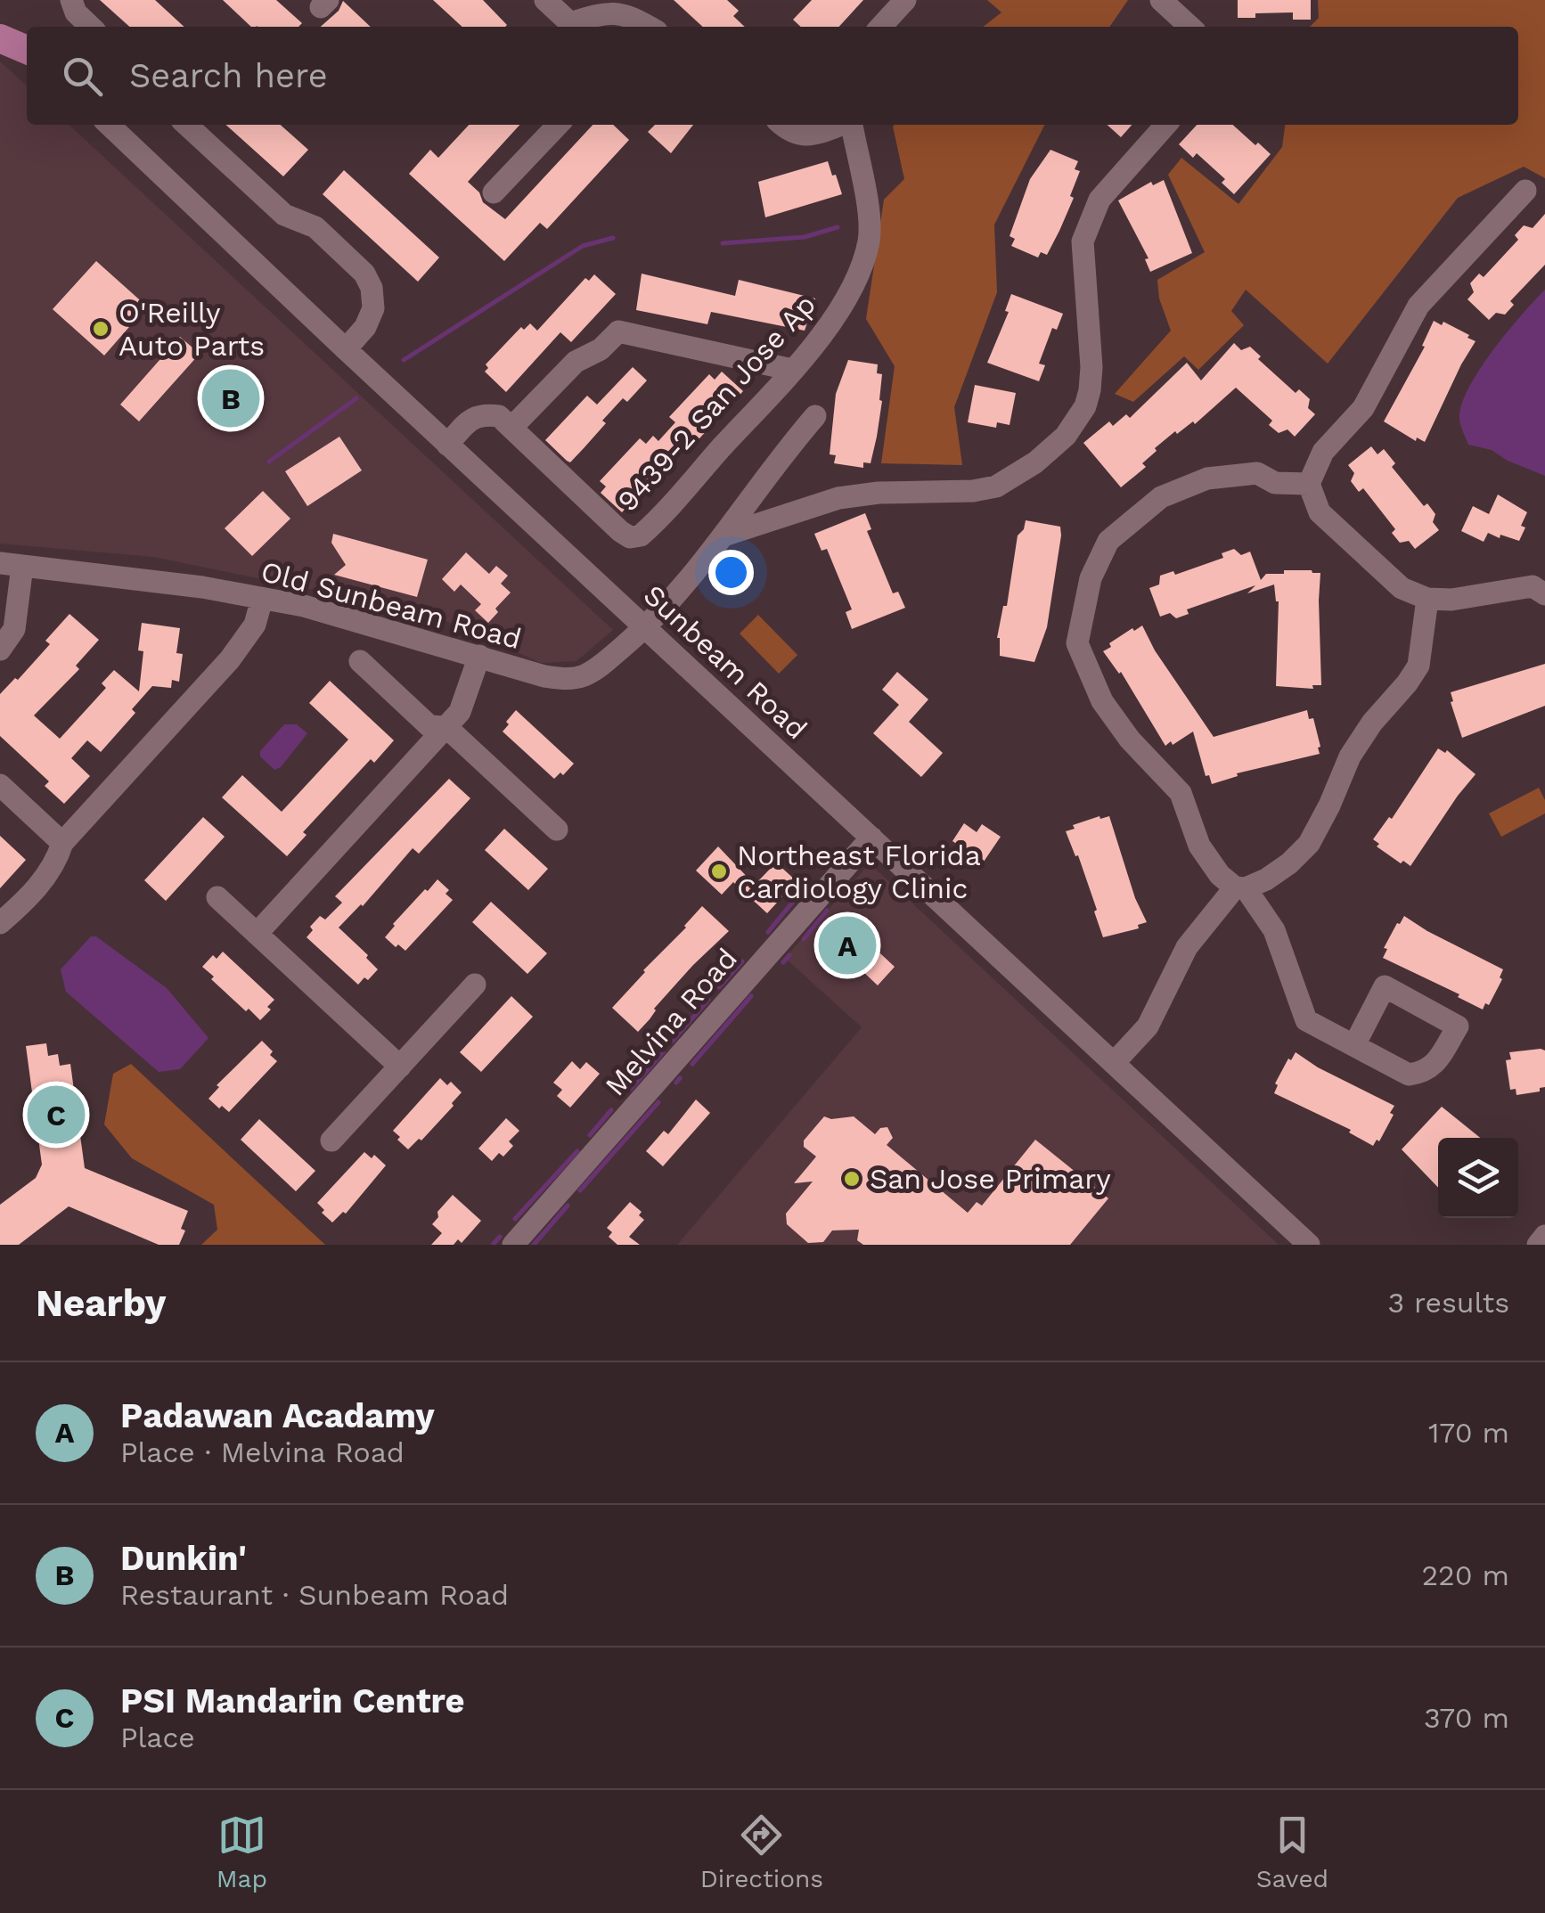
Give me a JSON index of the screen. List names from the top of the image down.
{
  "streets": {
    "street": [
      "9439-2 San Jose Ap",
      "Old Sunbeam Road",
      "Sunbeam Road",
      "Melvina Road"
    ]
  },
  "crossings": [
    ["Old Sunbeam Road", "Sunbeam Road"],
    ["Sunbeam Road", "Melvina Road"]
  ],
  "places": ["O'Reilly Auto Parts", "Northeast Florida Cardiology Clinic", "San Jose Primary"],
  "page": {
    "search": "Search here",
    "pins": ["B", "A", "C"],
    "heading": ["Nearby", "3 results"],
    "list": [
      {
        "mark": "A",
        "name": "Padawan Acadamy",
        "note": "Place · Melvina Road",
        "value": "170 m"
      },
      {
        "mark": "B",
        "name": "Dunkin'",
        "note": "Restaurant · Sunbeam Road",
        "value": "220 m"
      },
      {
        "mark": "C",
        "name": "PSI Mandarin Centre",
        "note": "Place",
        "value": "370 m"
      }
    ],
    "nav": ["Map", "Directions", "Saved"]
  }
}
